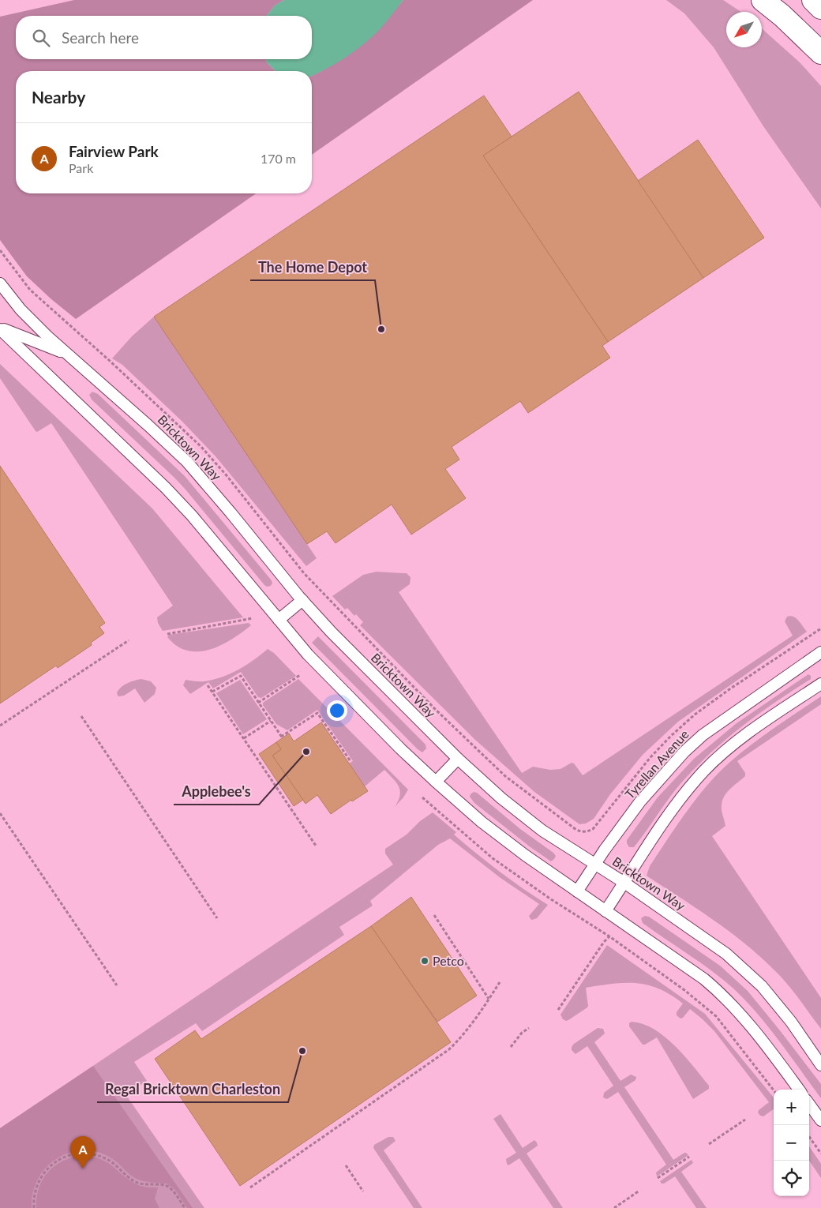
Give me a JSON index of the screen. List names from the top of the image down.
{
  "streets": {
    "lane": ["Bricktown Way", "Tyrellan Avenue"]
  },
  "crossings": [
    ["Bricktown Way", "Tyrellan Avenue"]
  ],
  "places": [
    "The Home Depot",
    "Applebee's",
    "Petco",
    "Regal Bricktown Charleston"
  ],
  "north": "bottom left",
  "page": {
    "search": "Search here",
    "heading": "Nearby",
    "list": [
      {
        "mark": "A",
        "name": "Fairview Park",
        "note": "Park",
        "value": "170 m"
      }
    ],
    "map_buttons": ["+", "−"],
    "pins": "A"
  }
}
